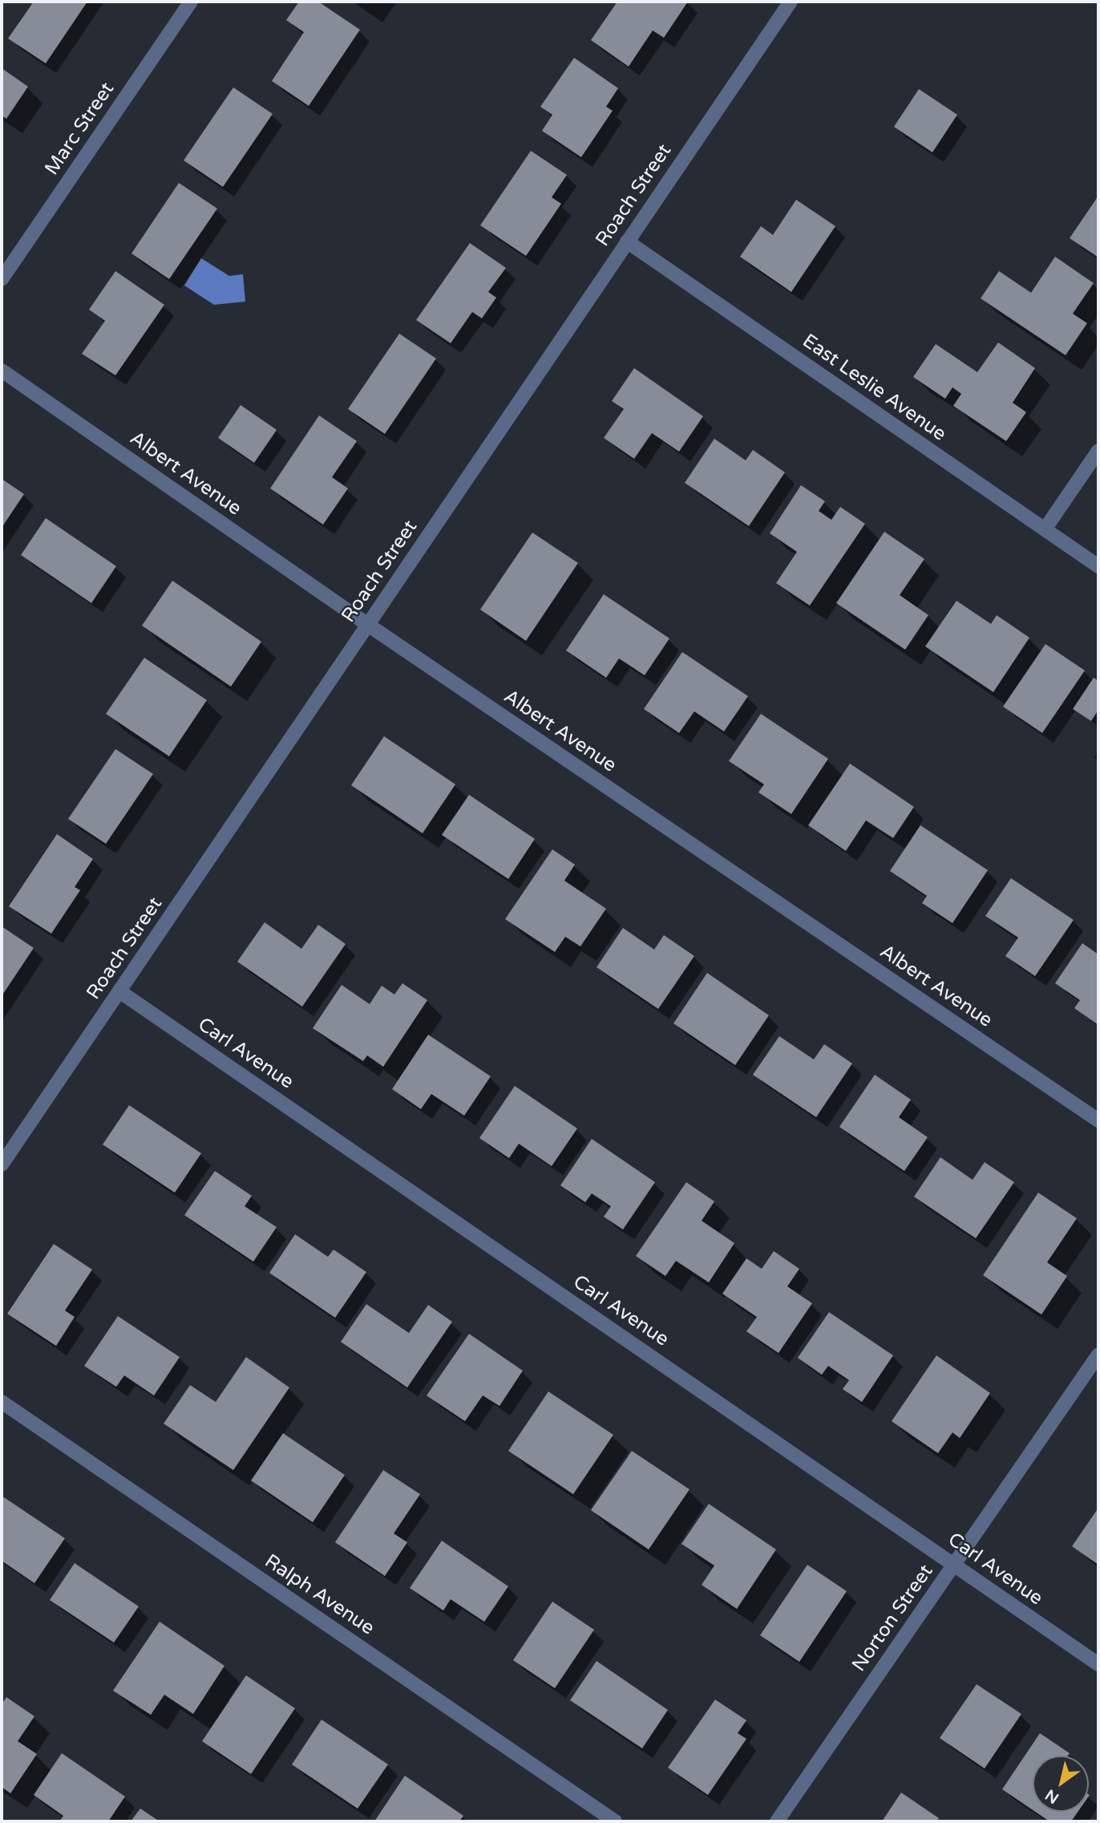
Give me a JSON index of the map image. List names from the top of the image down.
{
  "streets": {
    "street": [
      "Marc Street",
      "Roach Street",
      "East Leslie Avenue",
      "Albert Avenue",
      "Carl Avenue",
      "Ralph Avenue",
      "Norton Street"
    ]
  },
  "crossings": [
    ["Roach Street", "East Leslie Avenue"],
    ["Roach Street", "Albert Avenue"],
    ["Roach Street", "Carl Avenue"],
    ["Carl Avenue", "Norton Street"]
  ],
  "north": "bottom left"
}
